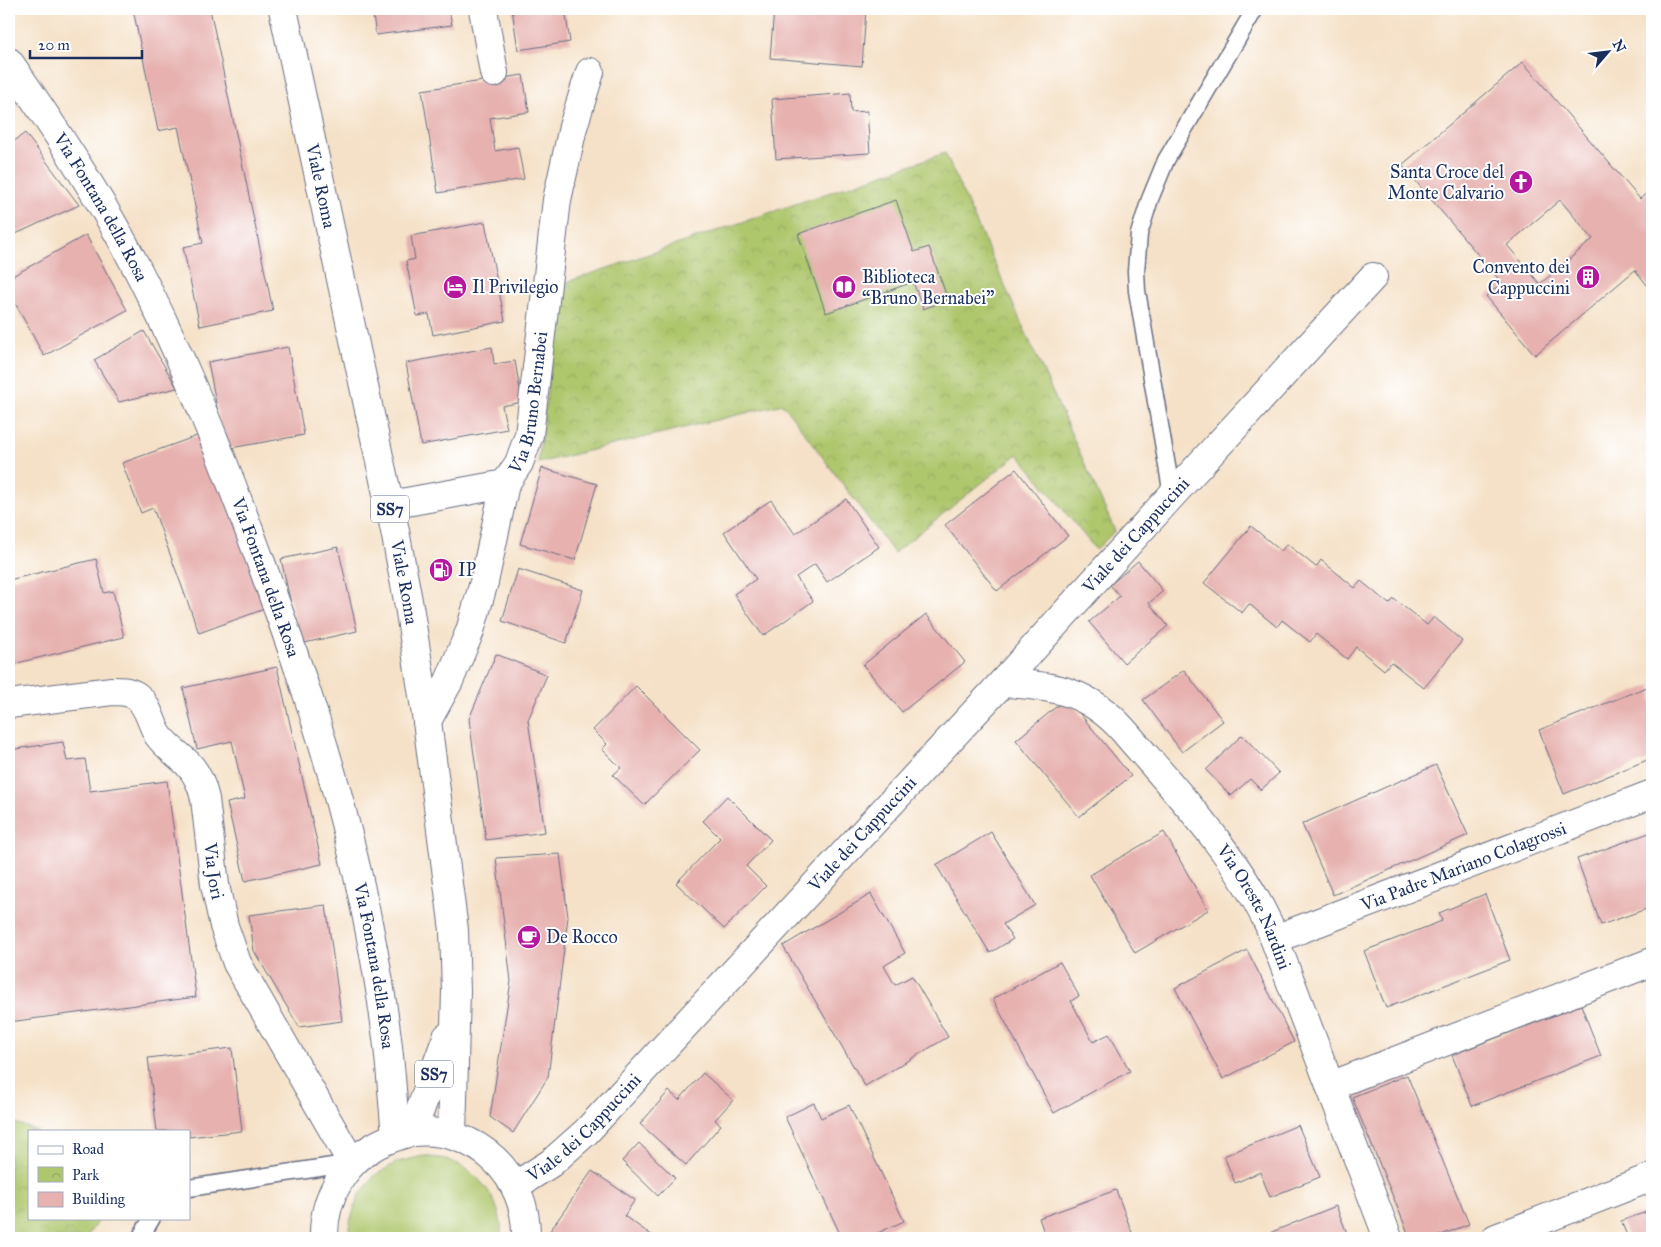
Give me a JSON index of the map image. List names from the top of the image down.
{
  "streets": {
    "street": [
      "Viale Roma",
      "Via Fontana della Rosa",
      "Via Bruno Bernabei",
      "SS7",
      "Viale dei Cappuccini",
      "Via Padre Mariano Colagrossi",
      "Via Jori",
      "Via Oreste Nardini"
    ]
  },
  "crossings": [
    ["Viale Roma", "Via Fontana della Rosa"],
    ["Viale Roma", "Via Bruno Bernabei"],
    ["Viale dei Cappuccini", "Via Oreste Nardini"],
    ["Via Padre Mariano Colagrossi", "Via Oreste Nardini"]
  ],
  "places": {
    "church": ["Santa Croce del Monte Calvario"],
    "building": ["Convento dei Cappuccini"],
    "hotel": ["Il Privilegio"],
    "library": ["Biblioteca “Bruno Bernabei”"],
    "fuel station": ["IP"],
    "cafe": ["De Rocco"]
  },
  "legend": ["Road", "Park", "Building"],
  "scale_bar": "20 m",
  "north": "top right"
}
